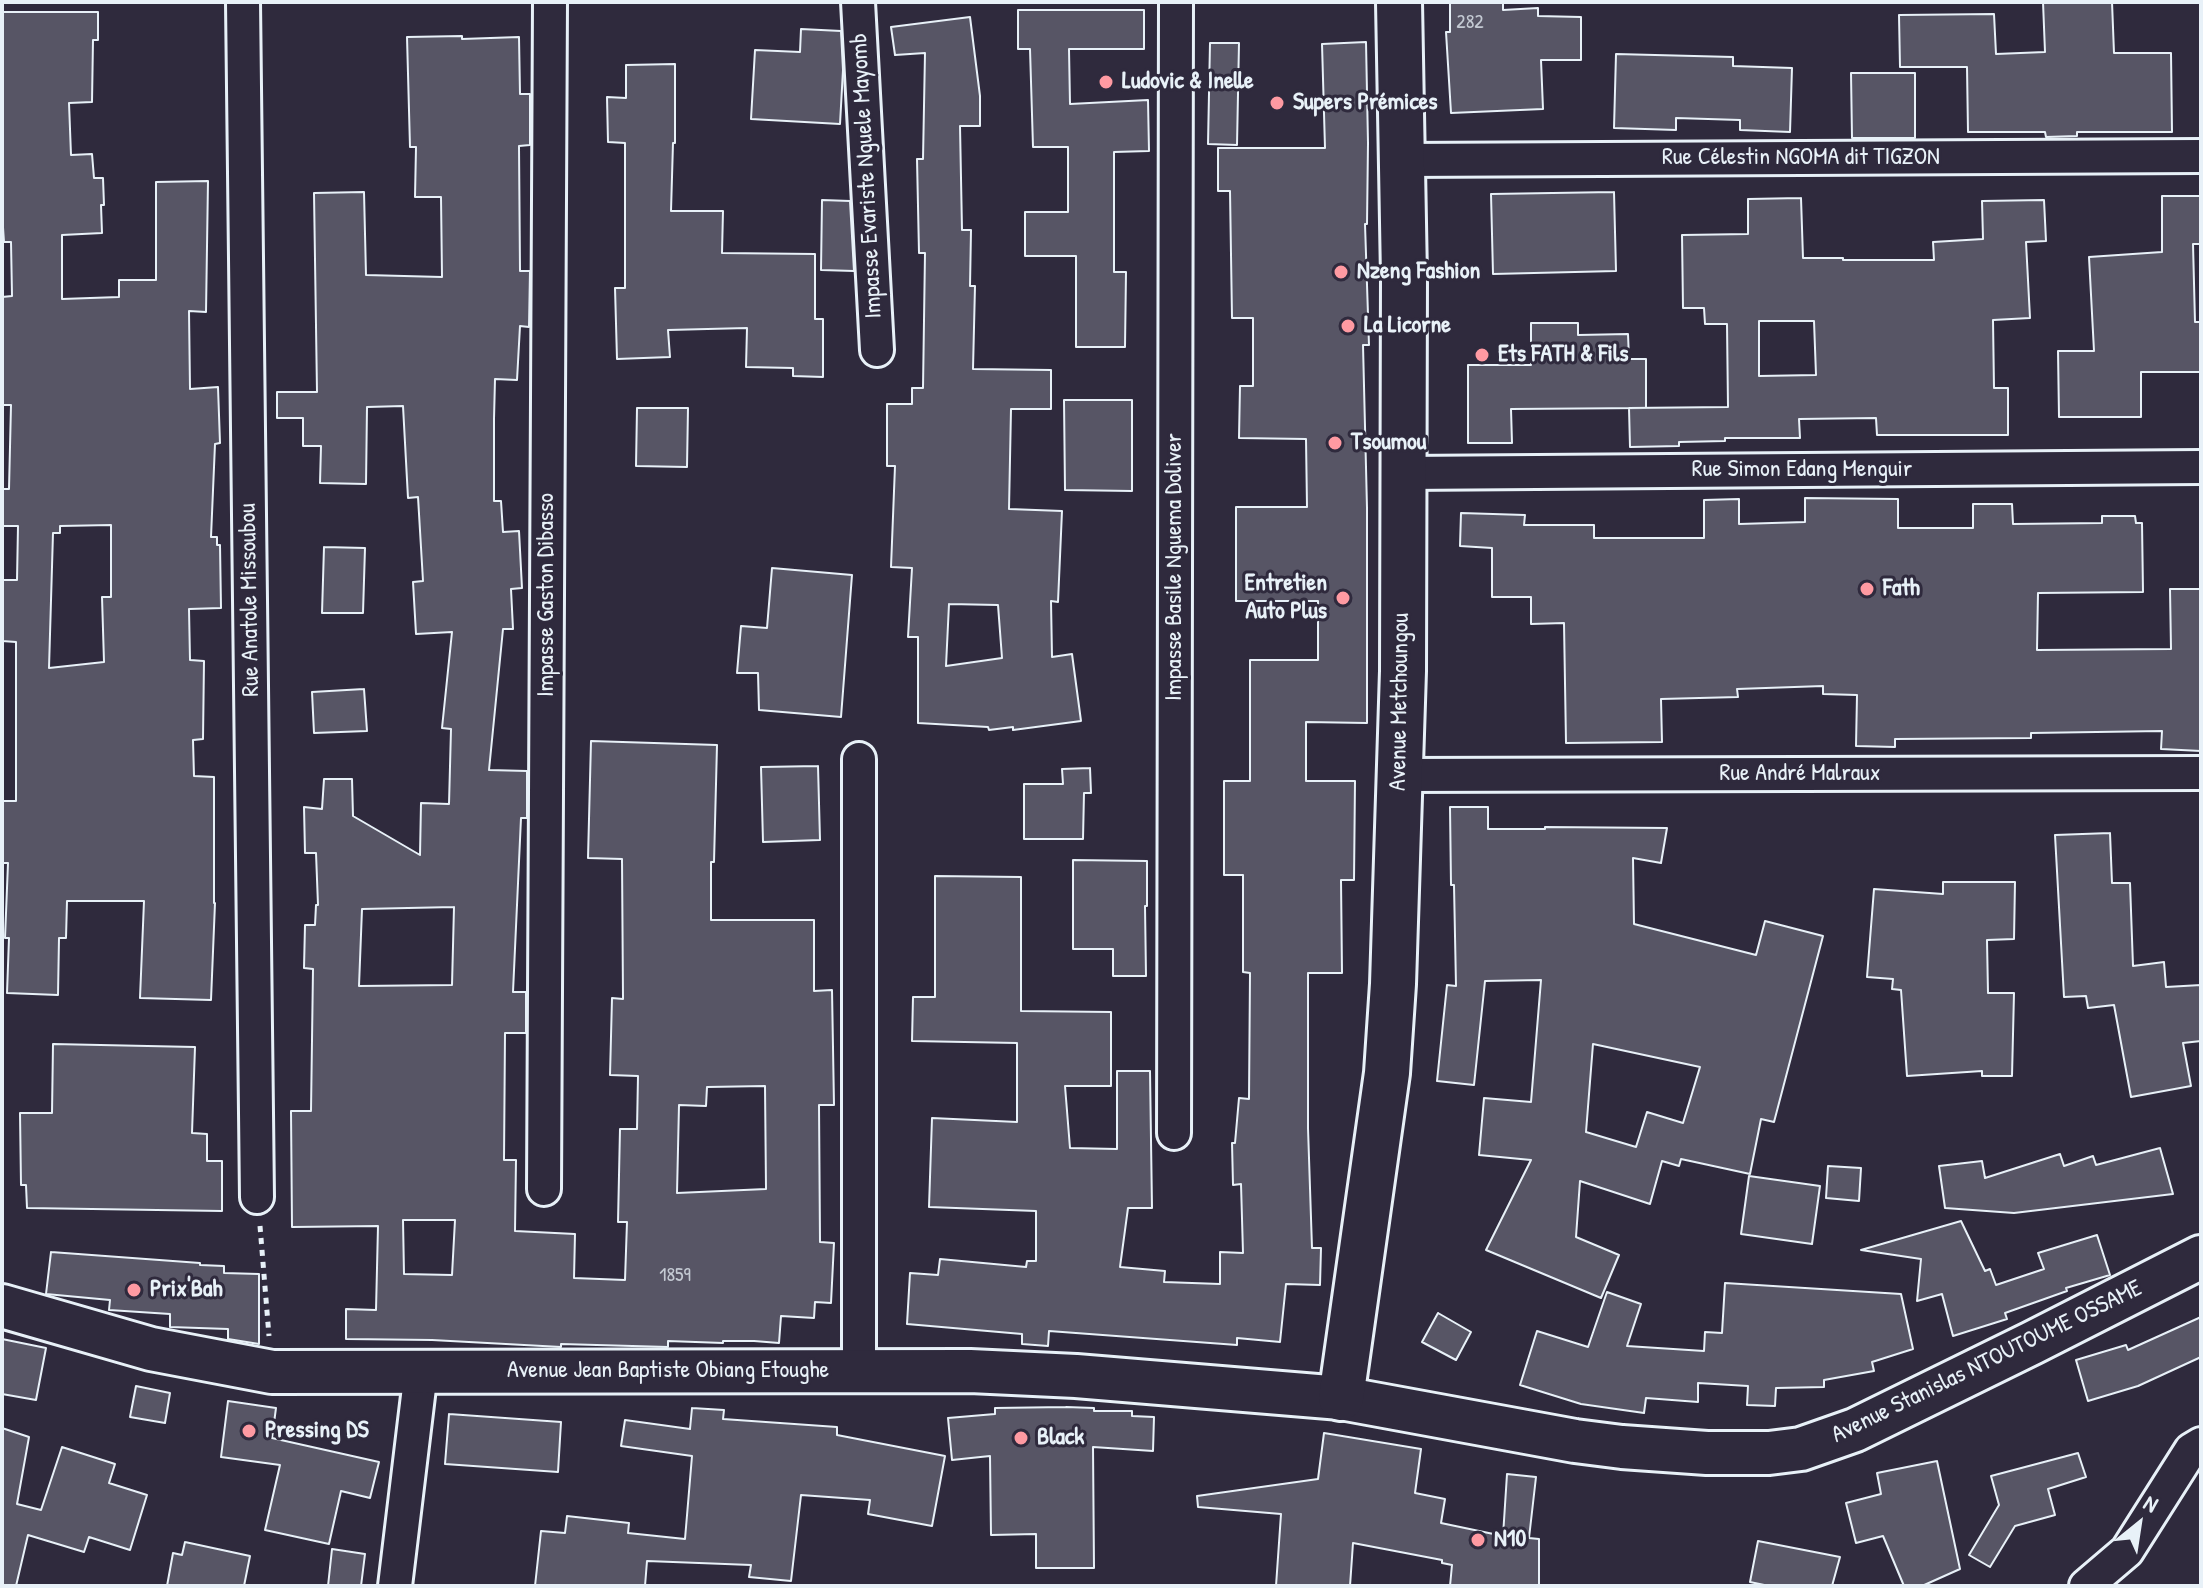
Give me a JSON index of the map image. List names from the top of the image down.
{
  "streets": {
    "main road": ["Avenue Metchoungou"],
    "street": [
      "Rue Célestin NGOMA dit TIGZON",
      "Impasse Evariste Nguele Mayomb",
      "Rue Simon Edang Menguir",
      "Impasse Basile Nguema Doliver",
      "Impasse Gaston Dibasso",
      "Rue Anatole Missoubou",
      "Rue André Malraux",
      "Avenue Stanislas NTOUTOUME OSSAME",
      "Avenue Jean Baptiste Obiang Etoughe"
    ]
  },
  "crossings": [
    ["Rue Célestin NGOMA dit TIGZON", "Avenue Metchoungou"],
    ["Rue Simon Edang Menguir", "Avenue Metchoungou"],
    ["Avenue Metchoungou", "Rue André Malraux"],
    ["Avenue Metchoungou", "Avenue Stanislas NTOUTOUME OSSAME"],
    ["Avenue Metchoungou", "Avenue Jean Baptiste Obiang Etoughe"],
    ["Avenue Stanislas NTOUTOUME OSSAME", "Avenue Jean Baptiste Obiang Etoughe"]
  ],
  "places": [
    "Ludovic & Inelle",
    "Supers Prémices",
    "Nzeng Fashion",
    "La Licorne",
    "Ets FATH & Fils",
    "Tsoumou",
    "Fath",
    "Entretien Auto Plus",
    "Prix'Bah",
    "Pressing DS",
    "Black",
    "N10"
  ],
  "house_numbers": ["282", "1859"],
  "north": "top right"
}
